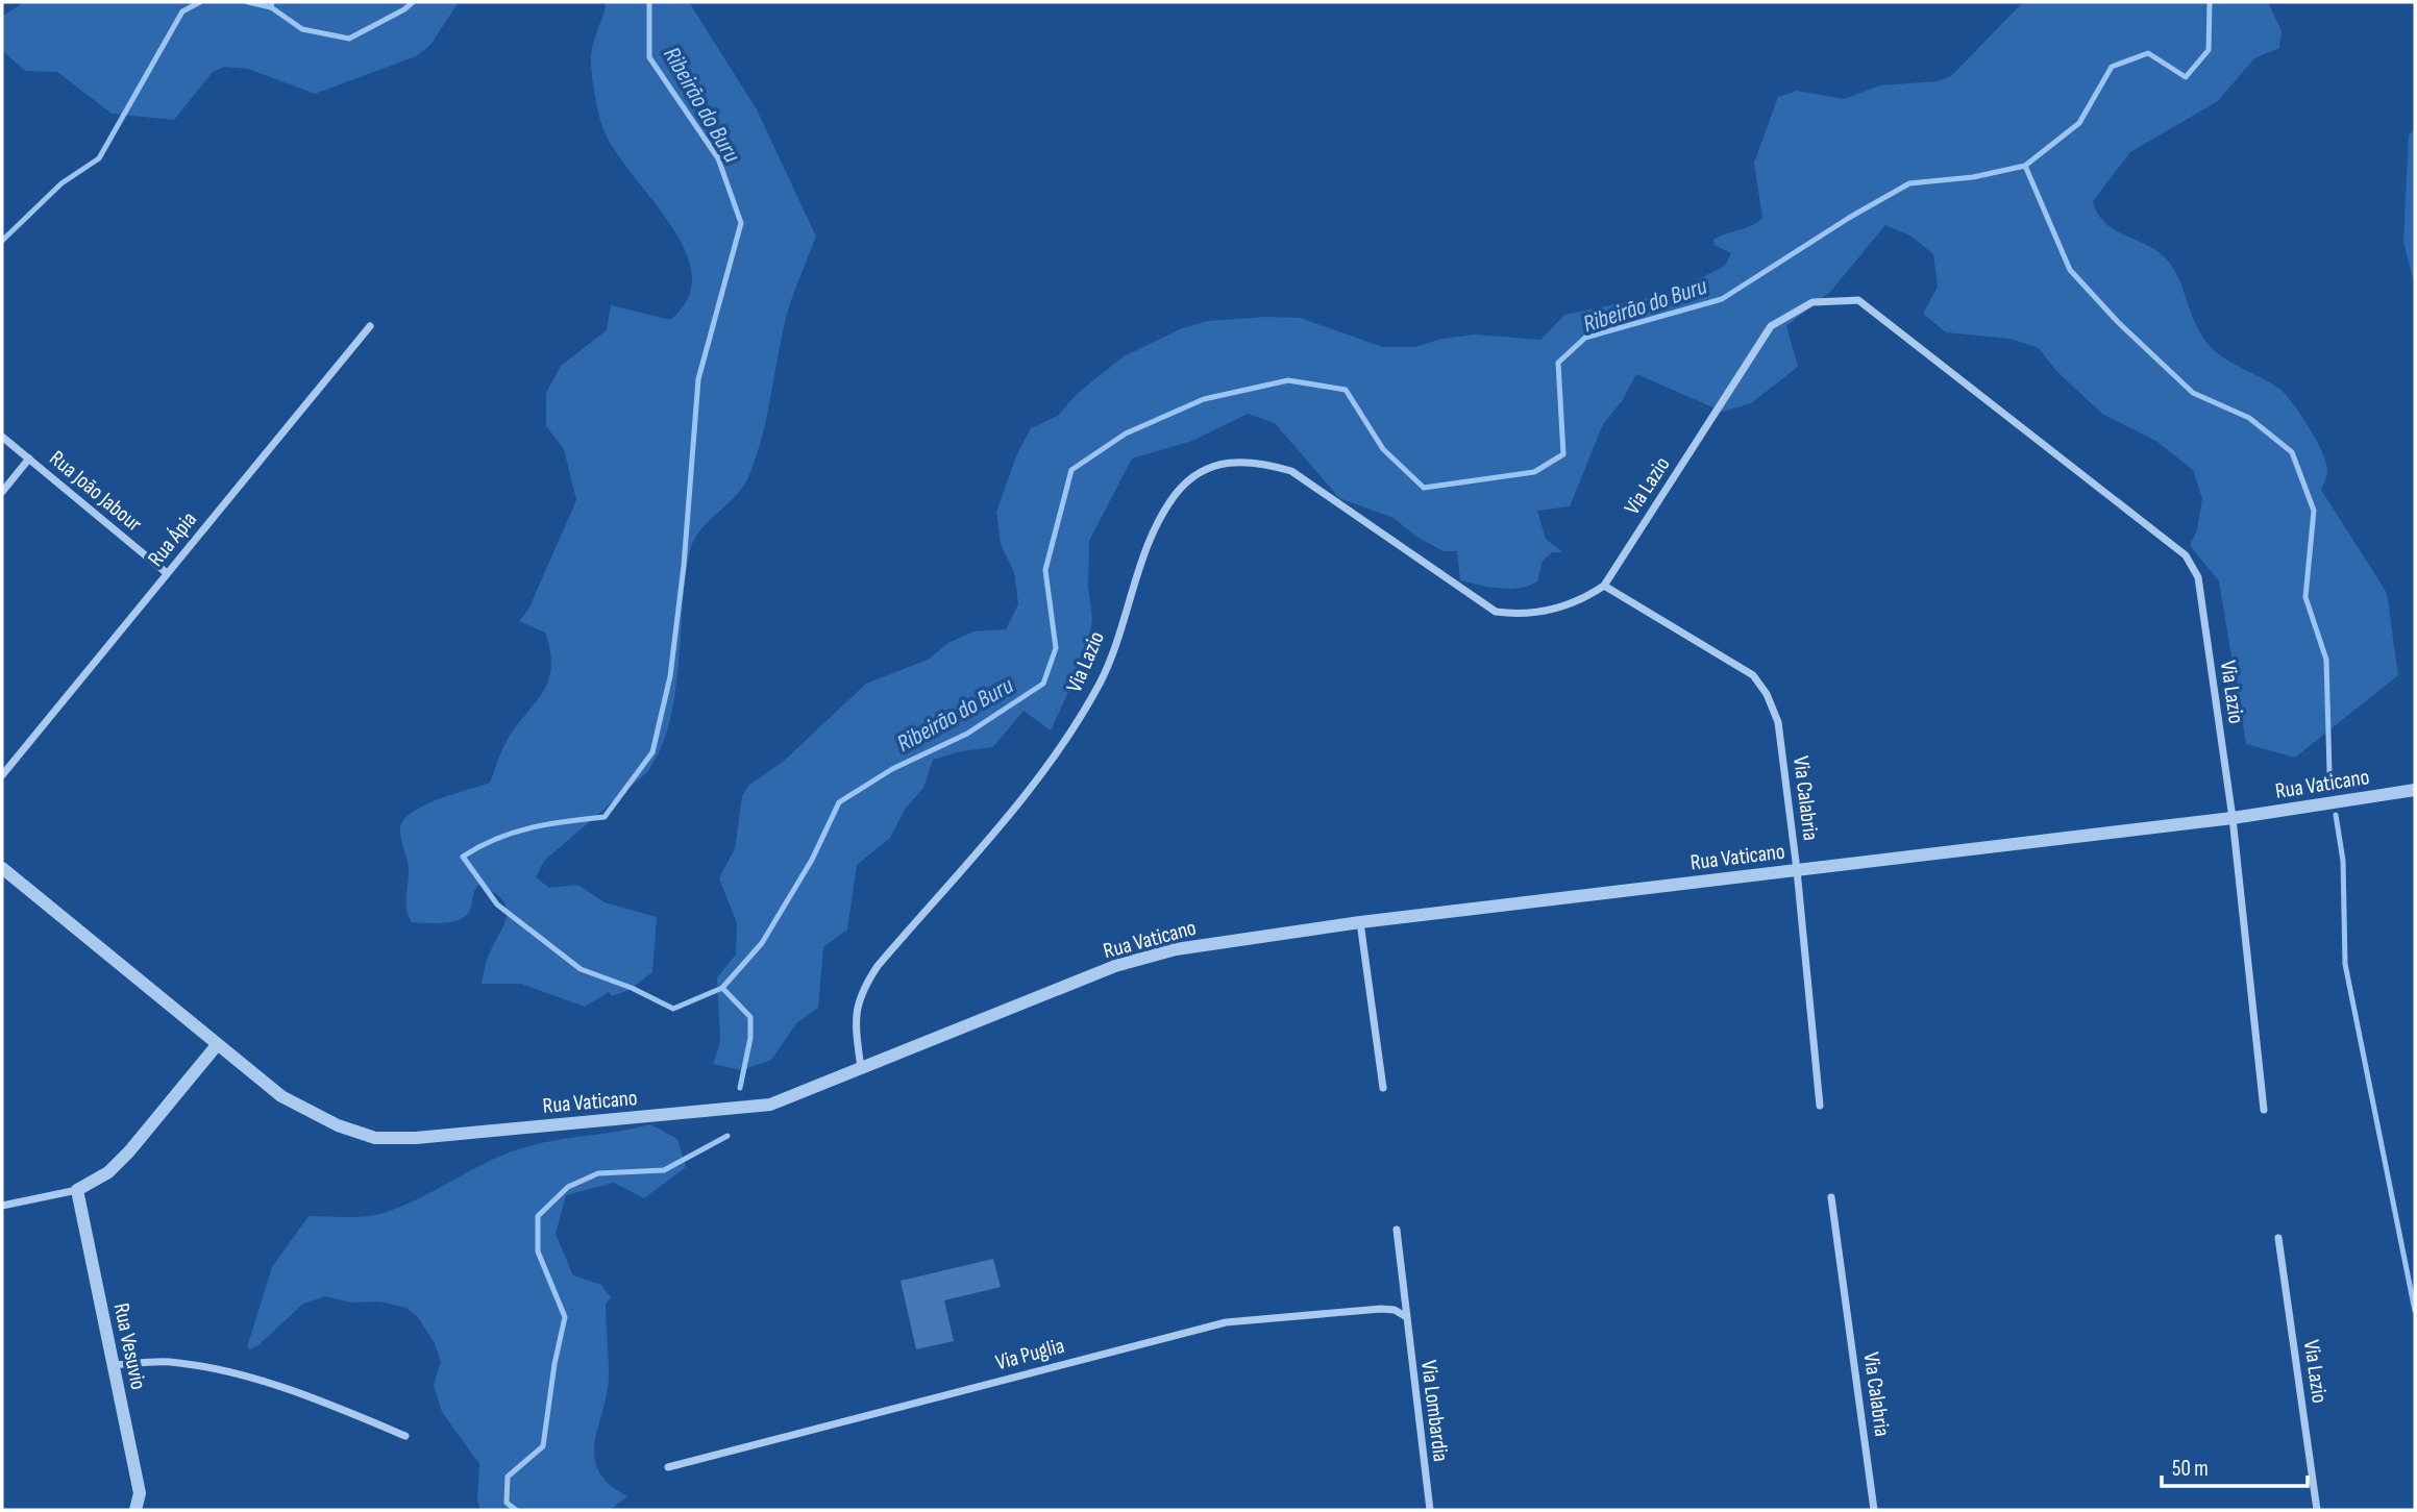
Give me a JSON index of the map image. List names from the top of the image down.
{
  "streets": {
    "street": [
      "Via Lazio",
      "Rua João Jabour",
      "Rua Ápia",
      "Rua Vaticano",
      "Via Calabria",
      "Rua Vesuvio",
      "Via Puglia",
      "Via Lombardia"
    ]
  },
  "crossings": [
    ["Via Lazio", "Rua Vaticano"],
    ["Via Lazio", "Via Calabria"],
    ["Rua João Jabour", "Rua Ápia"],
    ["Rua Vaticano", "Via Calabria"],
    ["Via Puglia", "Via Lombardia"]
  ],
  "water": ["Ribeirão do Buru"],
  "scale_bar": "50 m"
}
